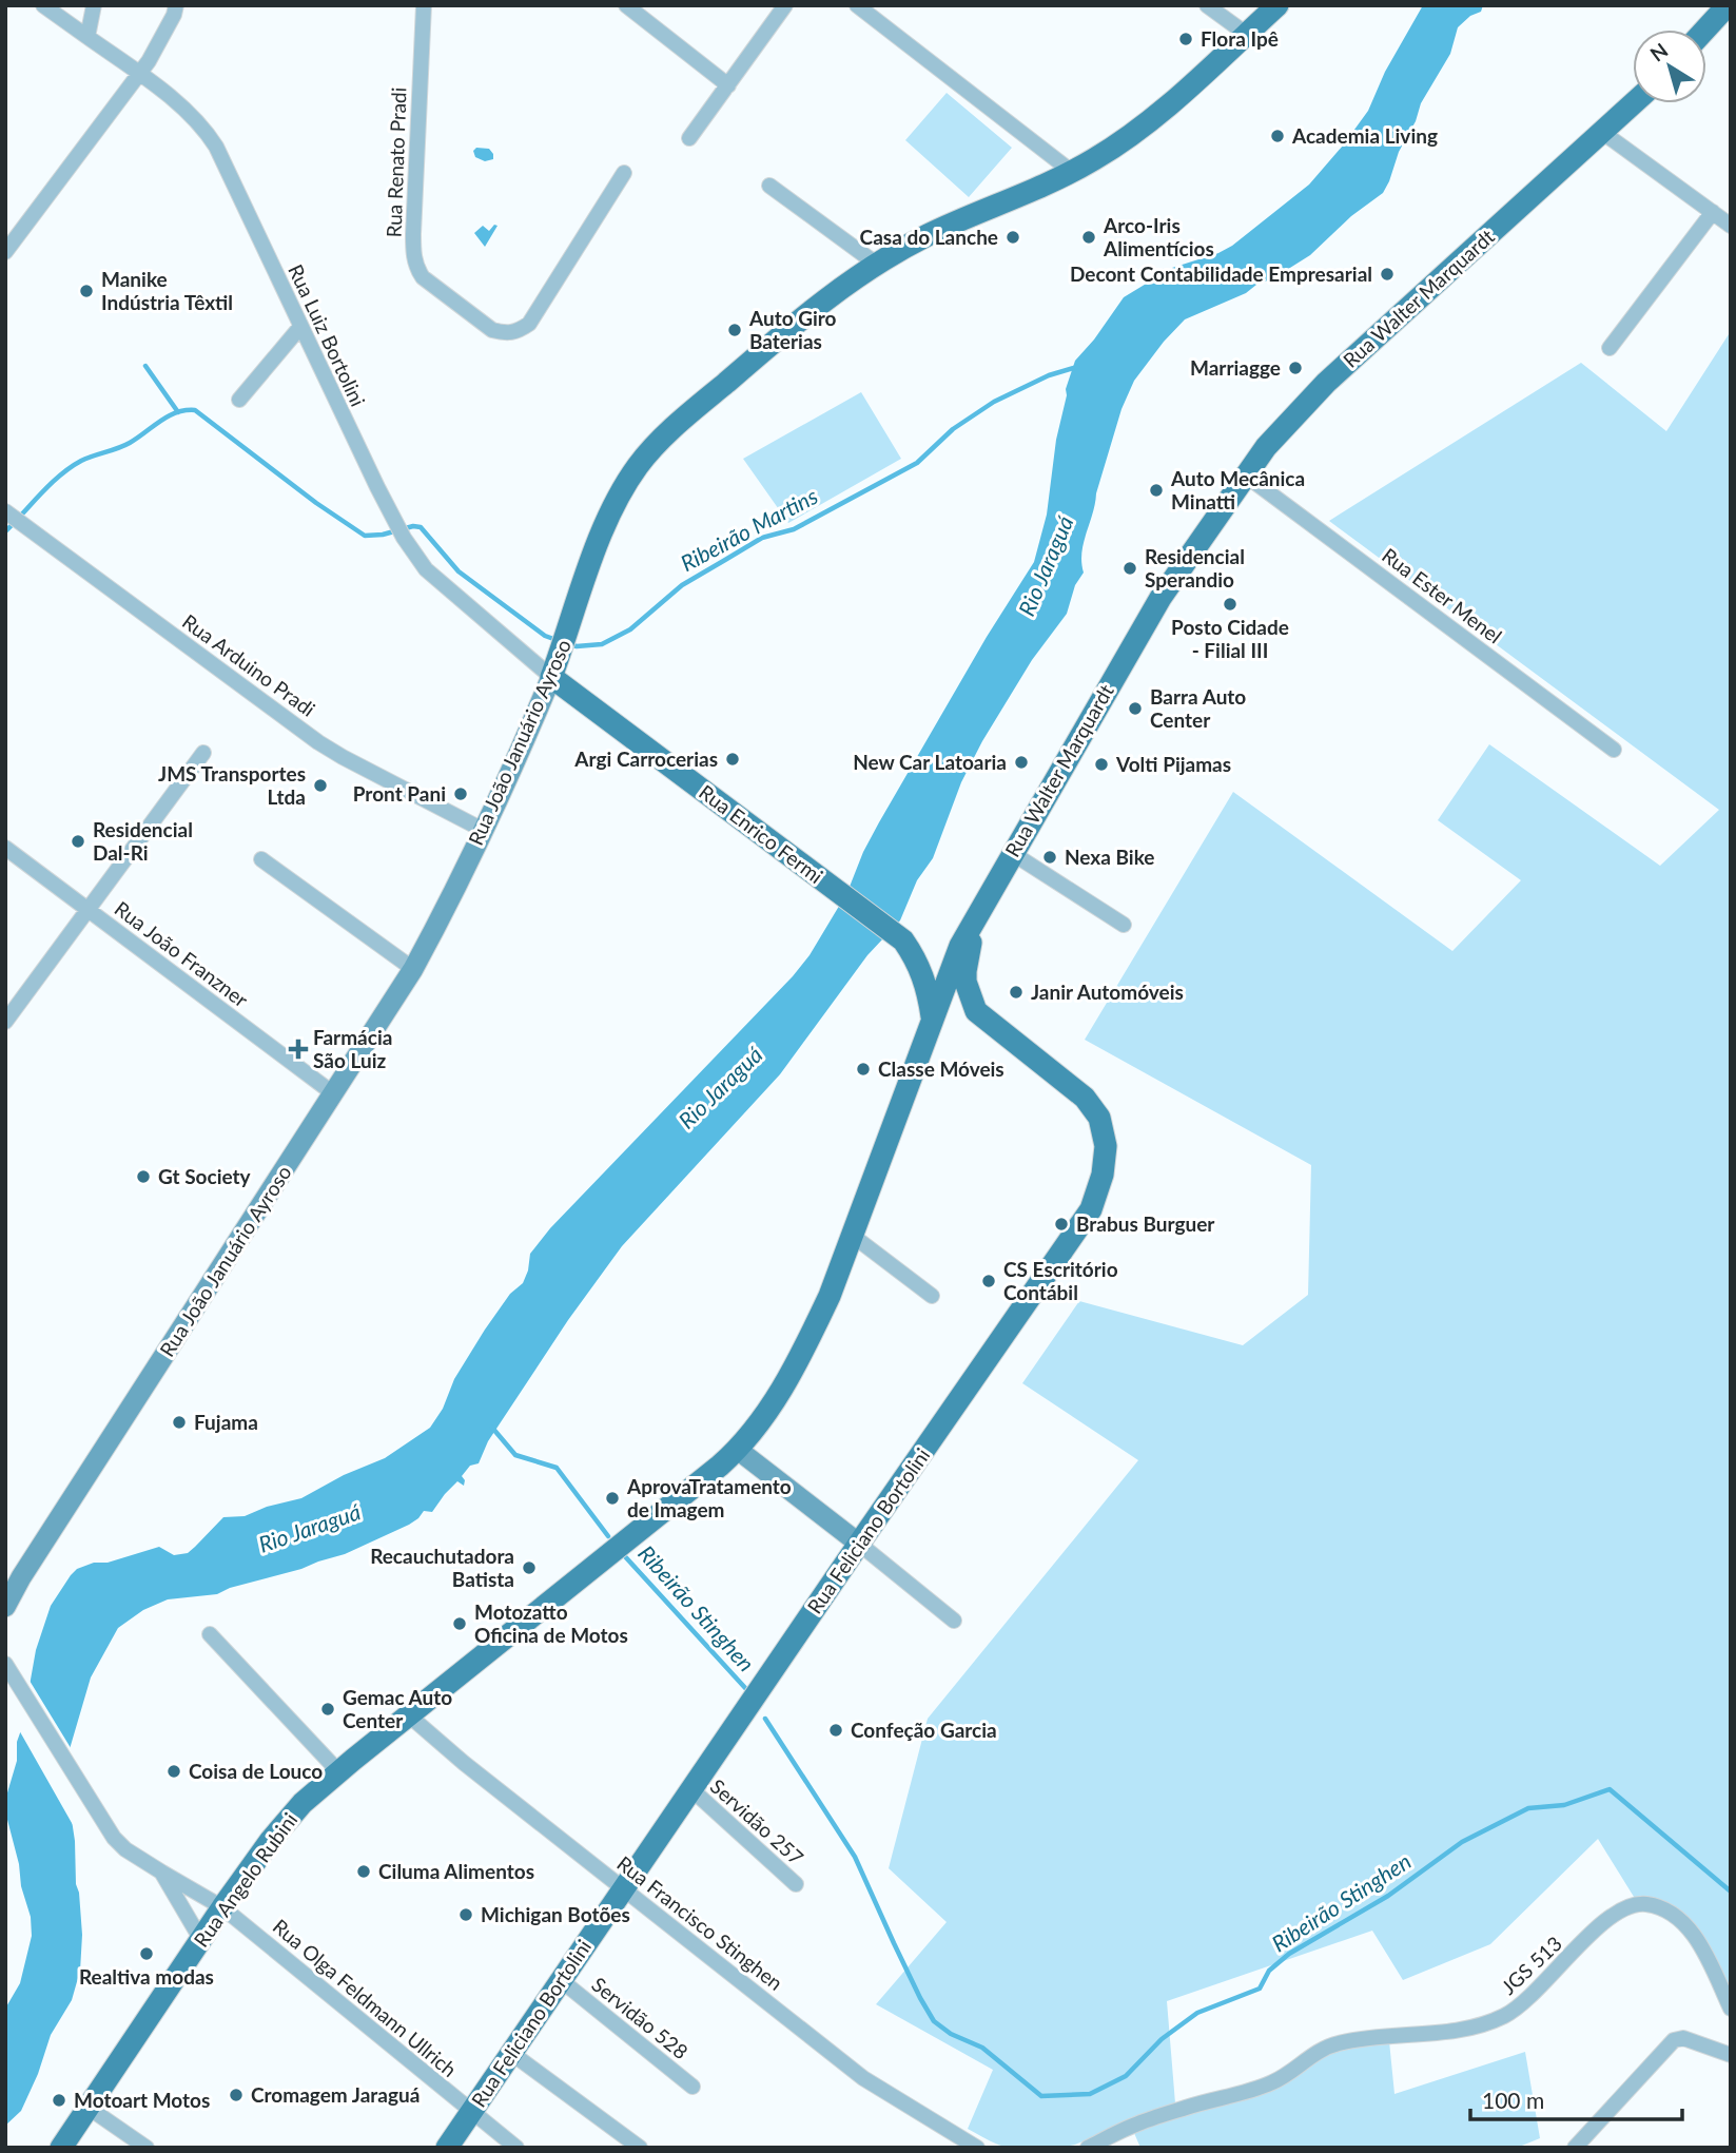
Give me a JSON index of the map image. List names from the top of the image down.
{
  "streets": {
    "main road": [
      "Rua Walter Marquardt",
      "Rua João Januário Ayroso",
      "Rua Enrico Fermi",
      "Rua Feliciano Bortolini",
      "Rua Angelo Rubini"
    ],
    "street": [
      "Rua Renato Pradi",
      "Rua Luiz Bortolini",
      "Rua Ester Menel",
      "Rua Arduino Pradi",
      "Rua João Franzner",
      "Servidão 257",
      "Rua Francisco Stinghen",
      "JGS 513",
      "Rua Olga Feldmann Ullrich",
      "Servidão 528"
    ]
  },
  "crossings": [
    ["Rua Walter Marquardt", "Rua Ester Menel"],
    ["Rua Walter Marquardt", "Rua Enrico Fermi"],
    ["Rua Walter Marquardt", "Rua Angelo Rubini"],
    ["Rua Luiz Bortolini", "Rua João Januário Ayroso"],
    ["Rua Luiz Bortolini", "Rua Enrico Fermi"],
    ["Rua Arduino Pradi", "Rua João Januário Ayroso"],
    ["Rua João Januário Ayroso", "Rua Enrico Fermi"],
    ["Rua João Januário Ayroso", "Rua João Franzner"],
    ["Rua Feliciano Bortolini", "Servidão 257"],
    ["Rua Feliciano Bortolini", "Rua Francisco Stinghen"],
    ["Rua Feliciano Bortolini", "Rua Olga Feldmann Ullrich"],
    ["Rua Feliciano Bortolini", "Servidão 528"],
    ["Rua Angelo Rubini", "Rua Francisco Stinghen"],
    ["Rua Angelo Rubini", "Rua Olga Feldmann Ullrich"]
  ],
  "water": ["Ribeirão Martins", "Rio Jaraguá", "Ribeirão Stinghen"],
  "places": {
    "other": [
      "Flora Ipê",
      "Academia Living",
      "Casa do Lanche",
      "Arco-Iris Alimentícios",
      "Decont Contabilidade Empresarial",
      "Manike Indústria Têxtil",
      "Auto Giro Baterias",
      "Marriagge",
      "Auto Mecânica Minatti",
      "Residencial Sperandio",
      "Posto Cidade - Filial III",
      "Barra Auto Center",
      "Argi Carrocerias",
      "New Car Latoaria",
      "Volti Pijamas",
      "JMS Transportes Ltda",
      "Pront Pani",
      "Residencial Dal-Ri",
      "Nexa Bike",
      "Janir Automóveis",
      "Classe Móveis",
      "Gt Society",
      "Brabus Burguer",
      "CS Escritório Contábil",
      "Fujama",
      "AprovaTratamento de Imagem",
      "Recauchutadora Batista",
      "Motozatto Oficina de Motos",
      "Gemac Auto Center",
      "Confeção Garcia",
      "Coisa de Louco",
      "Ciluma Alimentos",
      "Michigan Botões",
      "Realtiva modas",
      "Cromagem Jaraguá",
      "Motoart Motos"
    ],
    "health": ["Farmácia São Luiz"]
  },
  "scale_bar": "100 m",
  "north": "top left"
}
